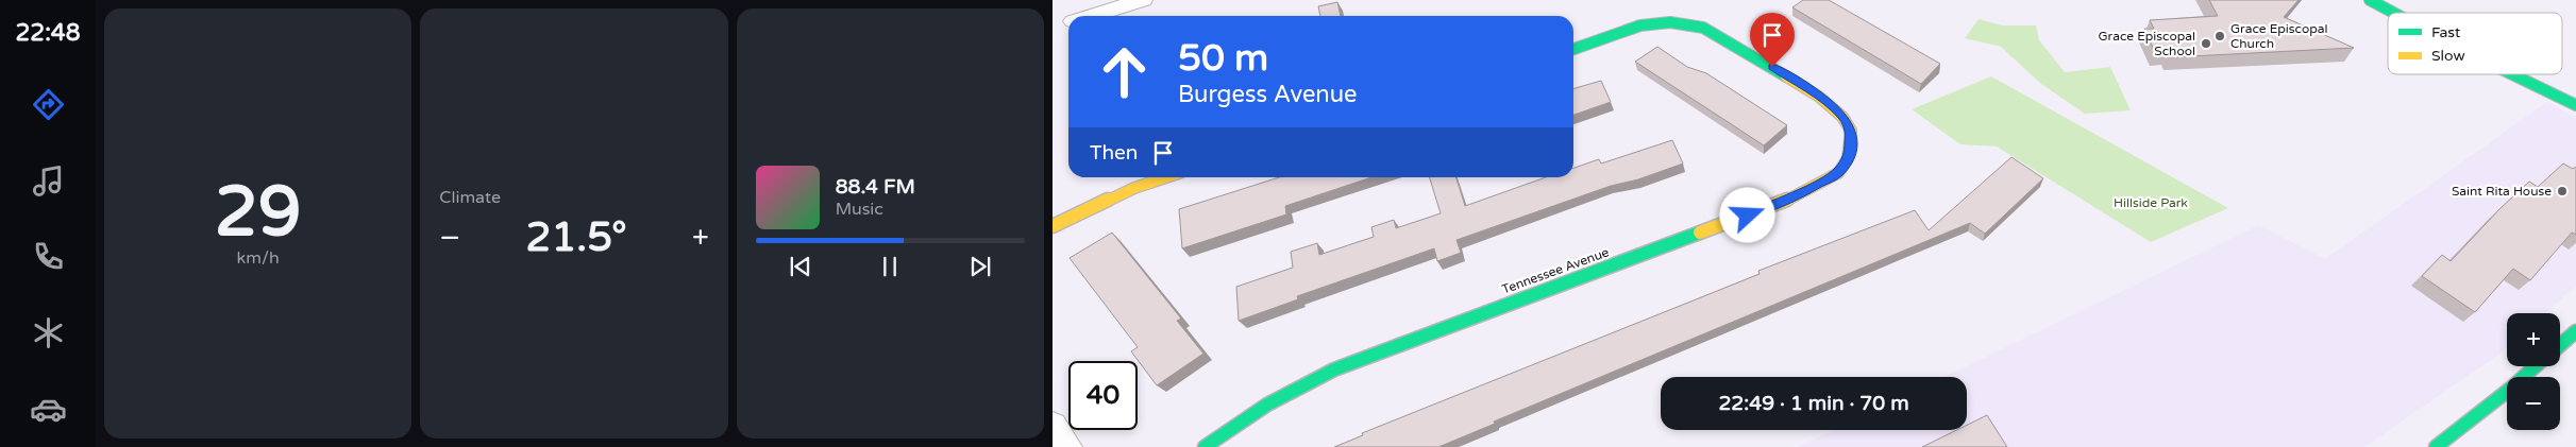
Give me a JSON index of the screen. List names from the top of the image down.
{
  "streets": {
    "street": ["Tennessee Avenue"]
  },
  "parks": ["Hillside Park"],
  "places": ["Grace Episcopal Church", "Grace Episcopal School", "Saint Rita House"],
  "legend": ["Fast", "Slow"],
  "page": {
    "tabs": "22:48",
    "tile": [
      ["29", "km/h"],
      "Climate"
    ],
    "turn": ["50 m", "Burgess Avenue"],
    "then": "Then",
    "song": ["88.4 FM", "Music"],
    "heat": ["−", "21.5°", "+"],
    "map_buttons": ["+", "−"],
    "limit": "40",
    "trip": "22:49 · 1 min · 70 m"
  }
}
